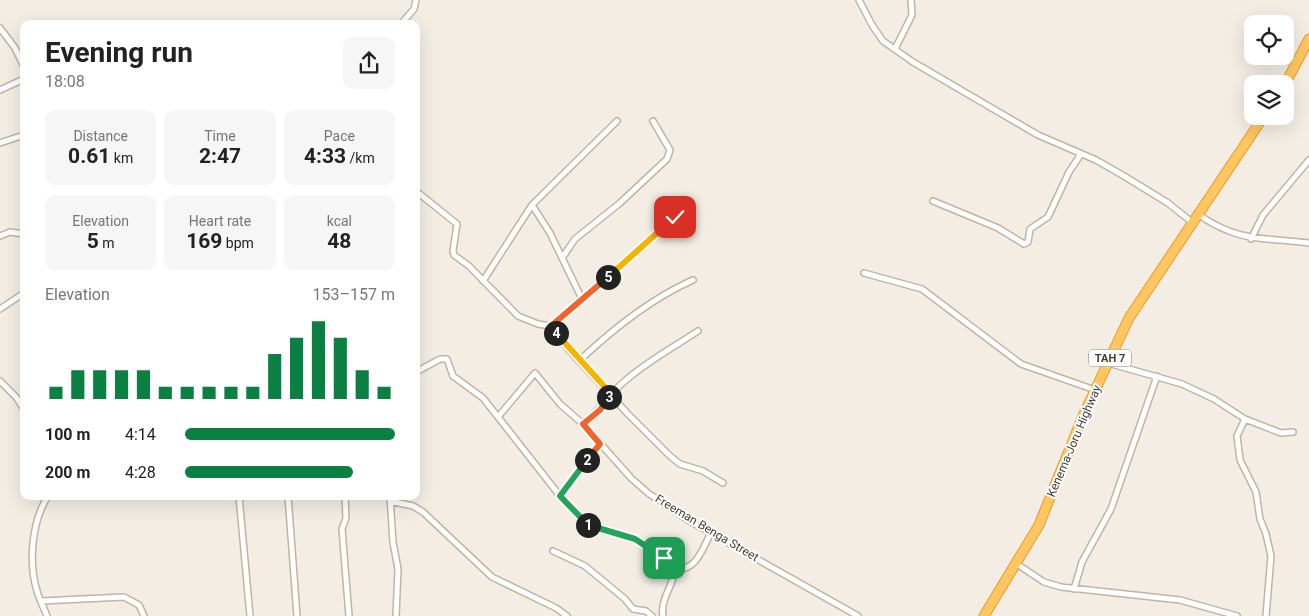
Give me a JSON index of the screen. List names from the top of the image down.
{
  "streets": {
    "highway": ["TAH 7", "Kenema-Joru Highway"],
    "street": ["Freeman Benga Street"]
  },
  "page": {
    "heading": ["Evening run", "18:08"],
    "stats": [
      ["Distance", "0.61 km"],
      ["Time", "2:47"],
      ["Pace", "4:33 /km"],
      ["Elevation", "5 m"],
      ["Heart rate", "169 bpm"],
      ["kcal", "48"]
    ],
    "pins": [
      "5",
      "4",
      "3",
      "2",
      "1"
    ],
    "chart": ["Elevation", "153–157 m"],
    "list": [
      {
        "name": "100 m",
        "note": "4:14"
      },
      {
        "name": "200 m",
        "note": "4:28"
      }
    ]
  }
}
